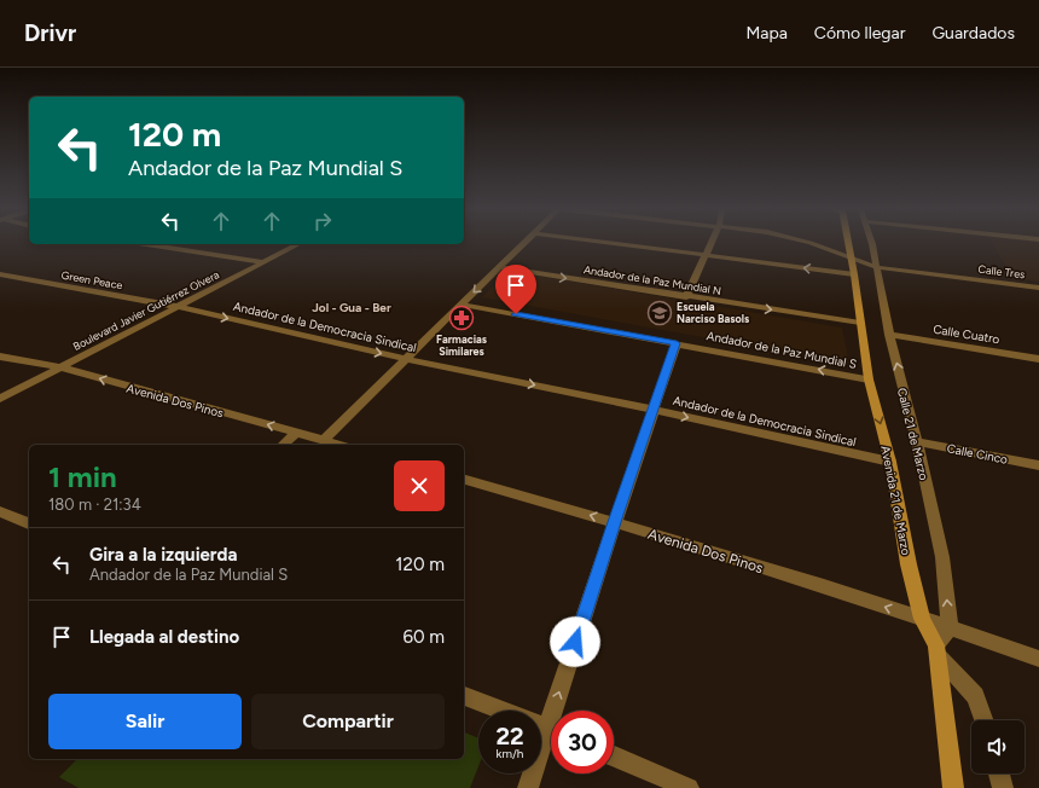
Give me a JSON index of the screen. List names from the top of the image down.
{
  "streets": {
    "street": [
      "Calle Tres",
      "Green Peace",
      "Andador de la Paz Mundial N",
      "Boulevard Javier Gutiérrez Olvera",
      "Andador de la Democracia Sindical",
      "Calle Cuatro",
      "Andador de la Paz Mundial S",
      "Avenida Dos Pinos",
      "Calle 21 de Marzo",
      "Calle Cinco",
      "Avenida 21 de Marzo"
    ]
  },
  "crossings": [
    ["Calle Tres", "Calle 21 de Marzo"],
    ["Calle Tres", "Avenida 21 de Marzo"],
    ["Green Peace", "Boulevard Javier Gutiérrez Olvera"],
    ["Green Peace", "Andador de la Democracia Sindical"],
    ["Andador de la Paz Mundial N", "Avenida 21 de Marzo"],
    ["Boulevard Javier Gutiérrez Olvera", "Andador de la Democracia Sindical"],
    ["Boulevard Javier Gutiérrez Olvera", "Avenida Dos Pinos"],
    ["Andador de la Democracia Sindical", "Avenida 21 de Marzo"],
    ["Calle Cuatro", "Calle 21 de Marzo"],
    ["Andador de la Paz Mundial S", "Avenida 21 de Marzo"],
    ["Avenida Dos Pinos", "Calle 21 de Marzo"],
    ["Avenida Dos Pinos", "Avenida 21 de Marzo"],
    ["Calle 21 de Marzo", "Calle Cinco"]
  ],
  "one_way": ["Andador de la Democracia Sindical", "Avenida Dos Pinos", "Calle 21 de Marzo"],
  "districts": ["Jol - Gua - Ber"],
  "places": {
    "school or university": ["Escuela Narciso Basols"],
    "pharmacy": ["Farmacias Similares"]
  },
  "page": {
    "header": "Drivr",
    "nav": ["Mapa", "Cómo llegar", "Guardados"],
    "turn": ["120 m", "Andador de la Paz Mundial S"],
    "heading": ["1 min", "180 m · 21:34"],
    "list": [
      {
        "name": "Gira a la izquierda",
        "note": "Andador de la Paz Mundial S",
        "value": "120 m"
      },
      {
        "name": "Llegada al destino",
        "value": "60 m"
      }
    ],
    "buttons": ["Salir", "Compartir"],
    "speed": "22 km/h",
    "limit": "30"
  }
}
